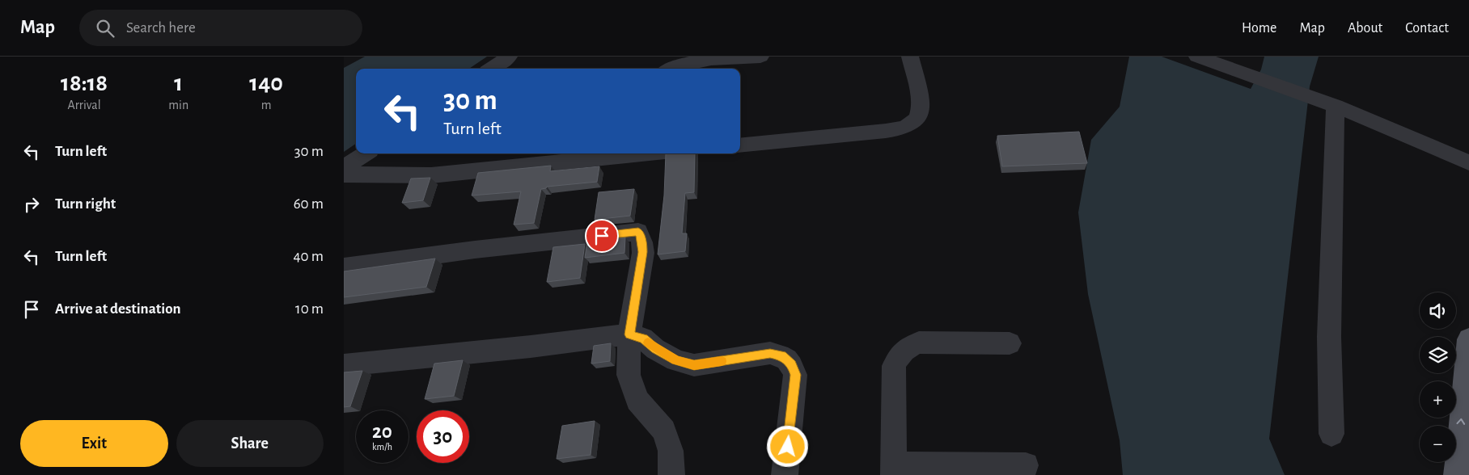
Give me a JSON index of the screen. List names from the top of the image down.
{
  "page": {
    "header": "Map",
    "search": "Search here",
    "nav": [
      "Home",
      "Map",
      "About",
      "Contact"
    ],
    "eta": [
      "18:18",
      "Arrival",
      "1",
      "min",
      "140",
      "m"
    ],
    "turn": ["30 m", "Turn left"],
    "list": [
      {
        "name": "Turn left",
        "value": "30 m"
      },
      {
        "name": "Turn right",
        "value": "60 m"
      },
      {
        "name": "Turn left",
        "value": "40 m"
      },
      {
        "name": "Arrive at destination",
        "value": "10 m"
      }
    ],
    "map_buttons": ["+", "−"],
    "speed": "20 km/h",
    "limit": "30",
    "buttons": ["Exit", "Share"]
  }
}
